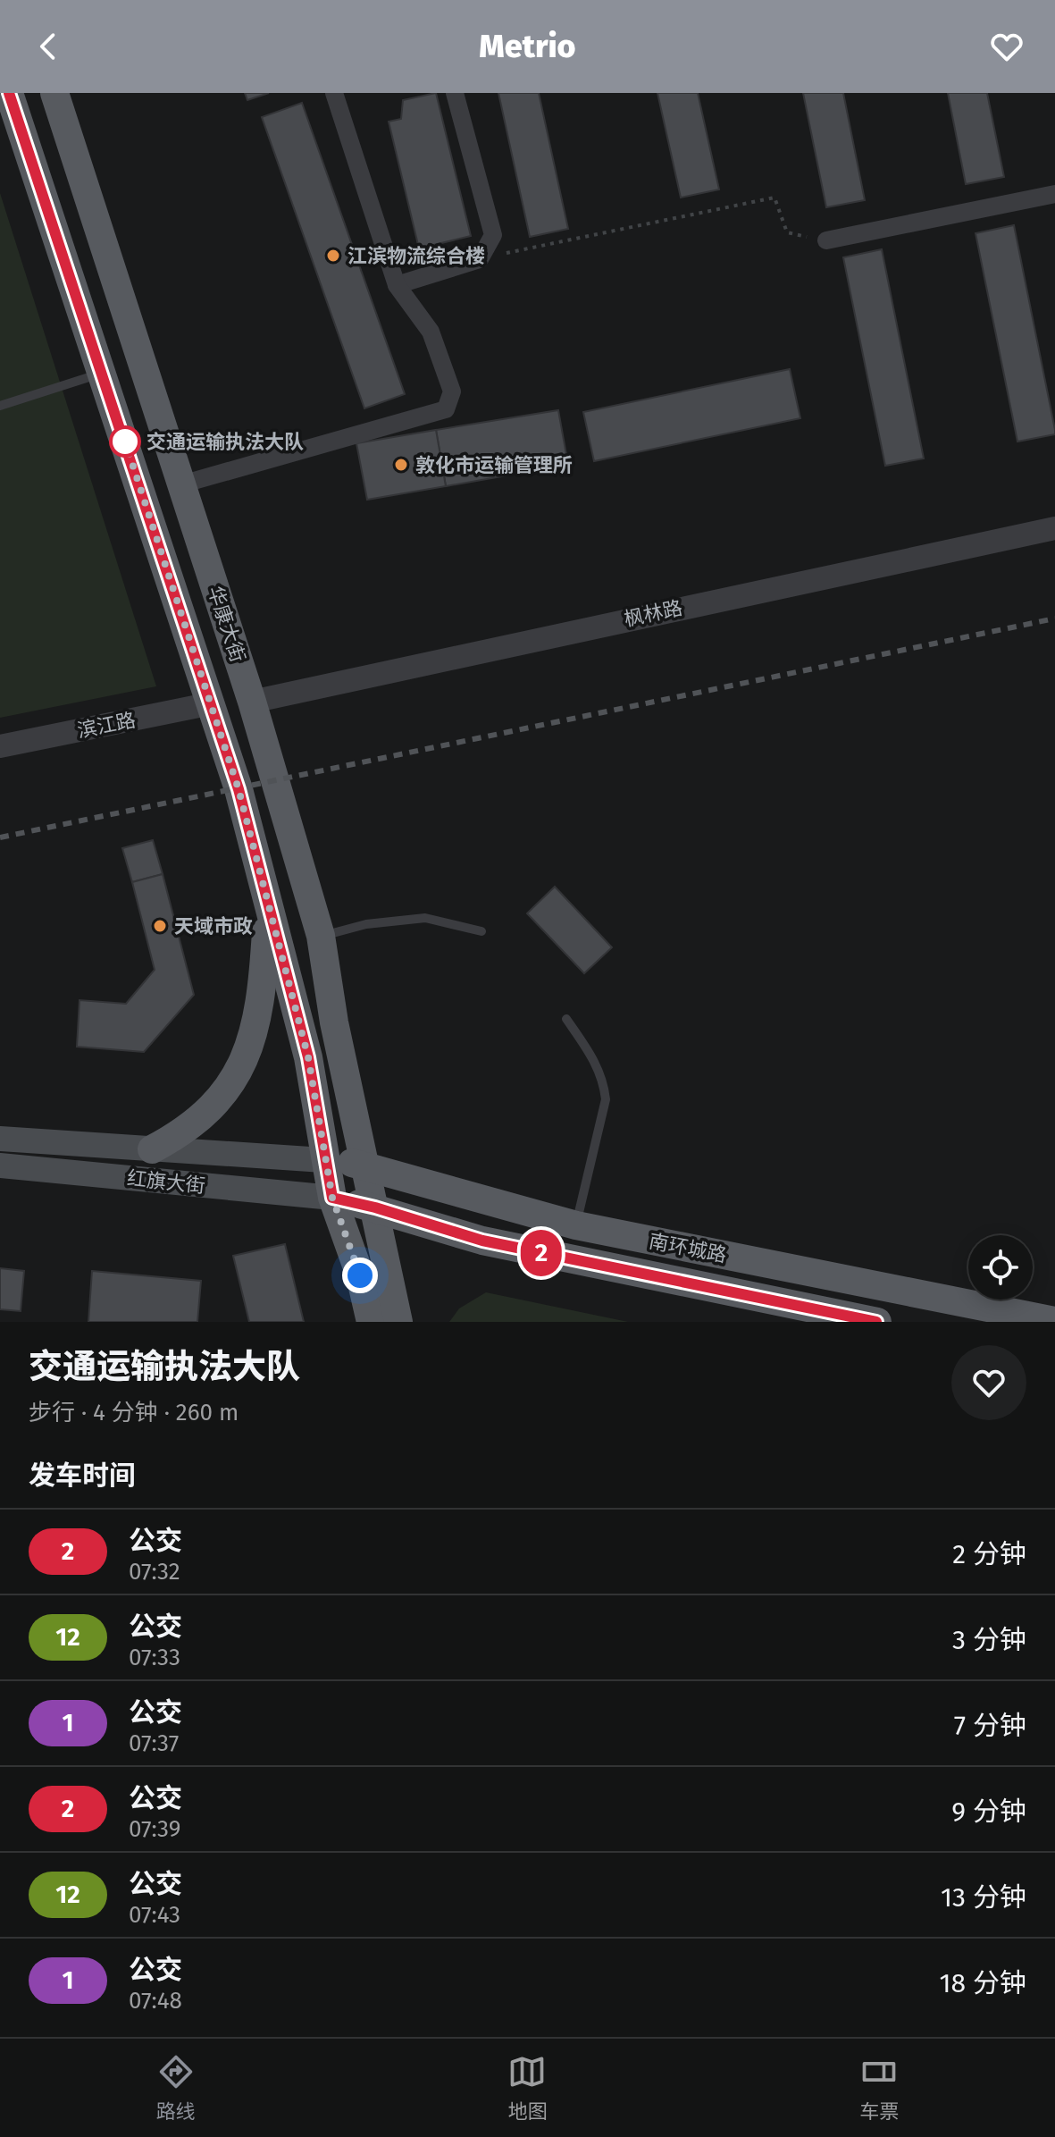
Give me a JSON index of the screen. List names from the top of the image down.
{
  "streets": {
    "main road": ["华康大街", "红旗大街", "南环城路"],
    "street": ["枫林路", "滨江路"]
  },
  "crossings": [
    ["枫林路", "华康大街"],
    ["华康大街", "滨江路"],
    ["华康大街", "红旗大街"],
    ["华康大街", "南环城路"],
    ["红旗大街", "南环城路"]
  ],
  "places": [
    "江滨物流综合楼",
    "交通运输执法大队",
    "敦化市运输管理所",
    "天域市政"
  ],
  "lines": ["bus line 2"],
  "page": {
    "header": "Metrio",
    "on_map": "2",
    "heading": [
      ["交通运输执法大队", "步行 · 4 分钟 · 260 m"],
      "发车时间"
    ],
    "list": [
      {
        "mark": "2",
        "name": "公交",
        "note": "07:32",
        "value": "2 分钟"
      },
      {
        "mark": "12",
        "name": "公交",
        "note": "07:33",
        "value": "3 分钟"
      },
      {
        "mark": "1",
        "name": "公交",
        "note": "07:37",
        "value": "7 分钟"
      },
      {
        "mark": "2",
        "name": "公交",
        "note": "07:39",
        "value": "9 分钟"
      },
      {
        "mark": "12",
        "name": "公交",
        "note": "07:43",
        "value": "13 分钟"
      },
      {
        "mark": "1",
        "name": "公交",
        "note": "07:48",
        "value": "18 分钟"
      }
    ],
    "tabs": ["路线", "地图", "车票"]
  }
}
